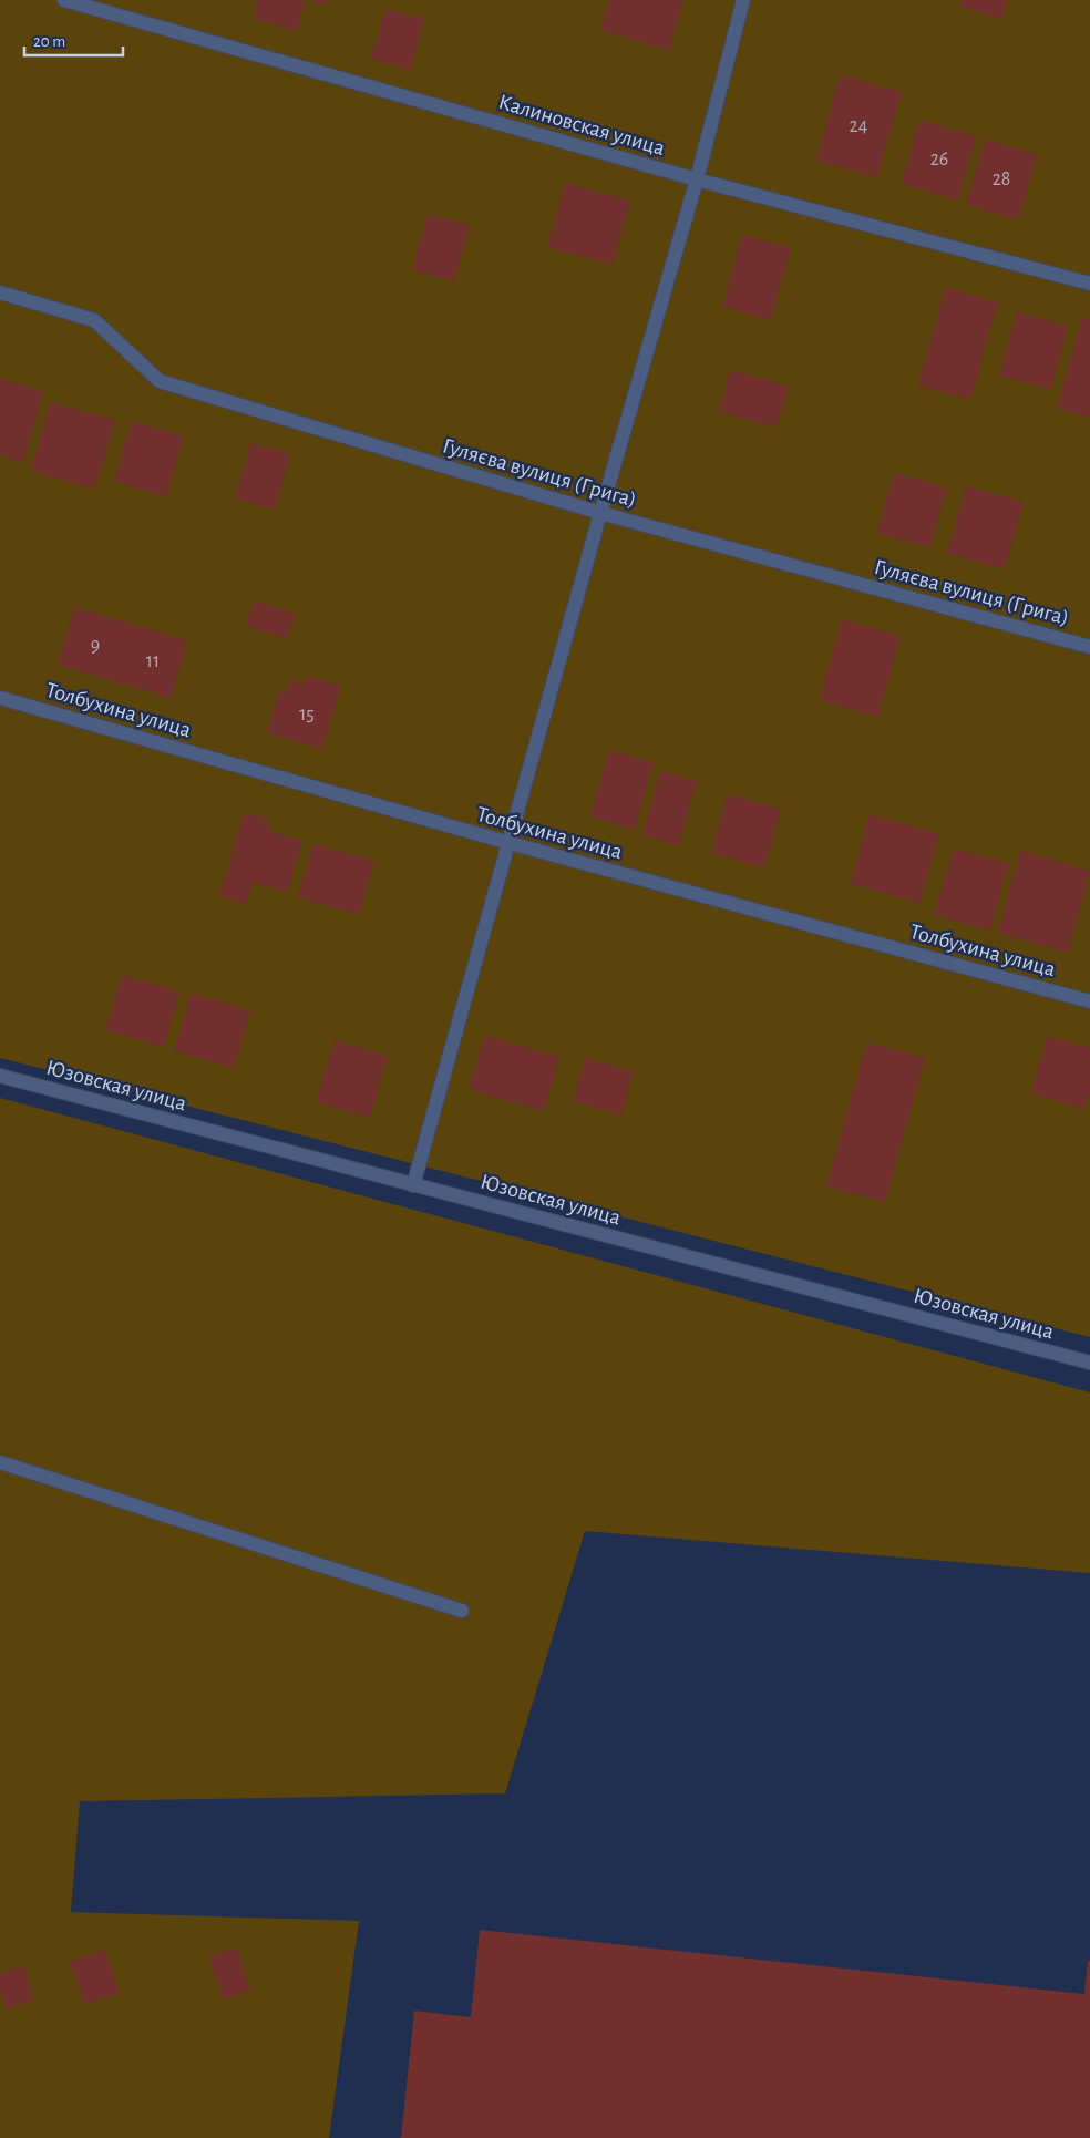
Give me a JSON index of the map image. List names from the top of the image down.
{
  "streets": {
    "lane": [
      "Калиновская улица",
      "Гуляєва вулиця (Грига)",
      "Толбухина улица",
      "Юзовская улица"
    ]
  },
  "house_numbers": [
    "24",
    "26",
    "28",
    "9",
    "11",
    "15"
  ],
  "scale_bar": "20 m"
}
